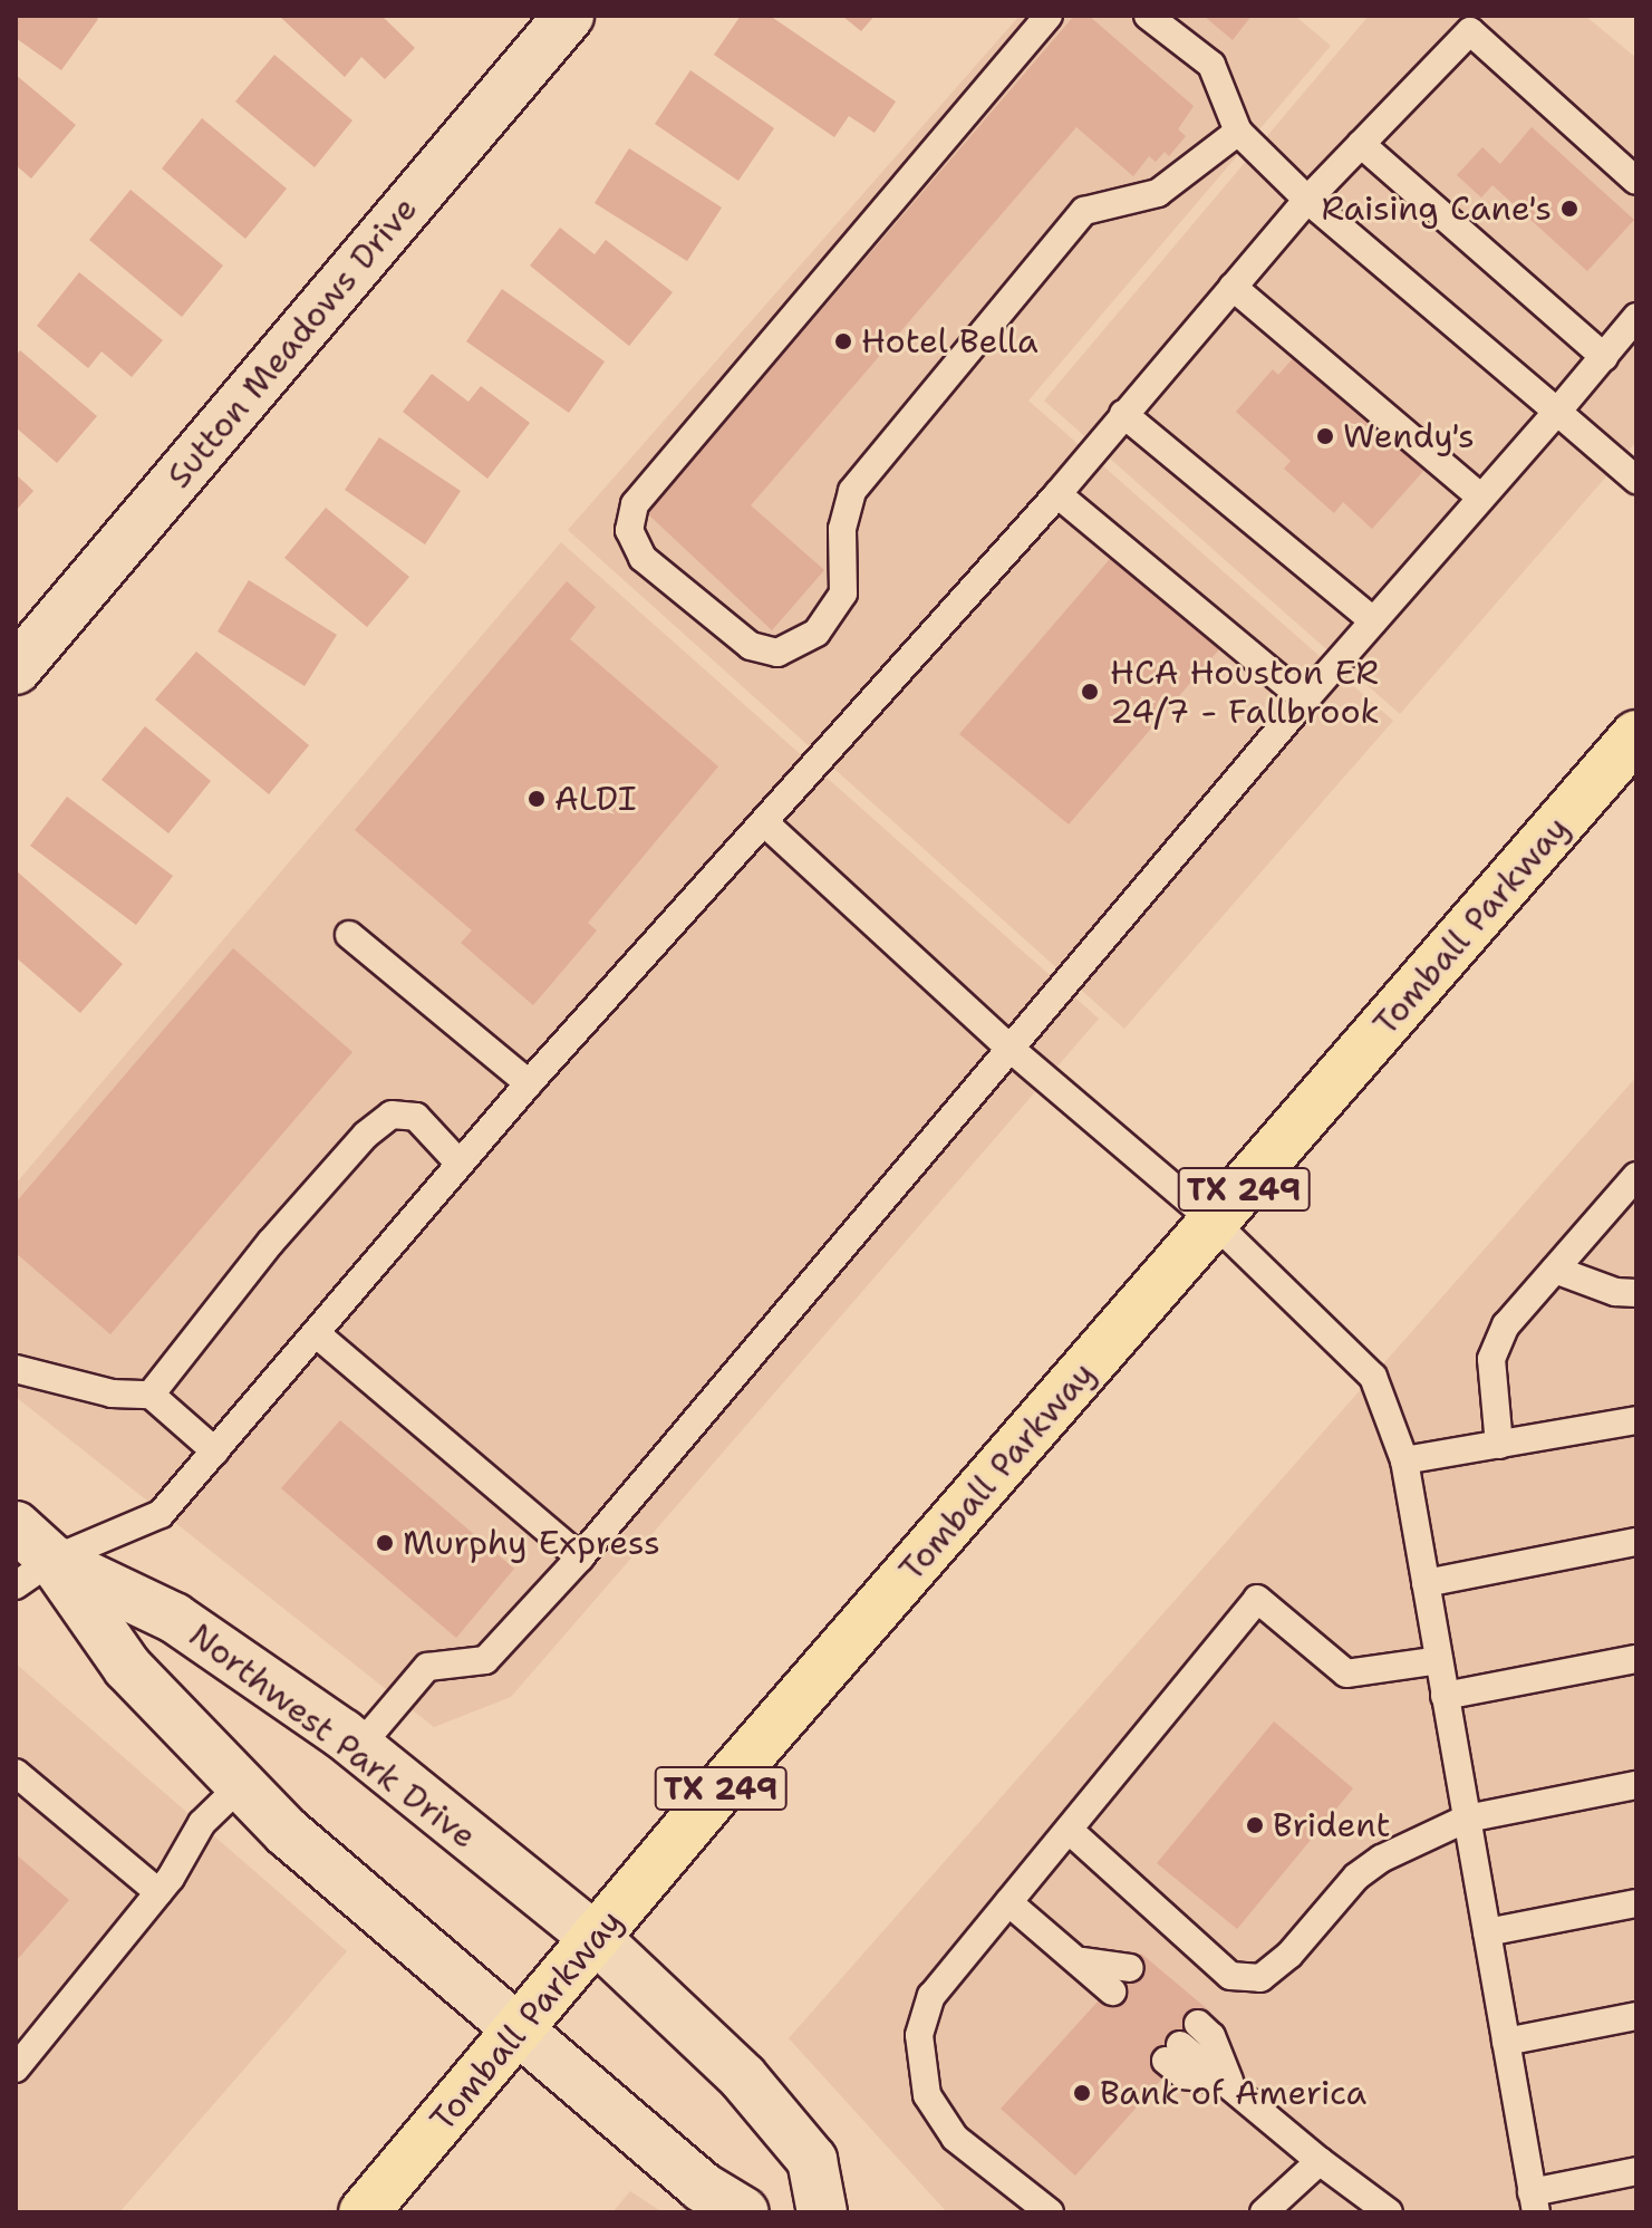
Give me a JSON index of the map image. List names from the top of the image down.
{
  "streets": {
    "main road": ["Tomball Parkway", "TX 249"],
    "street": ["Sutton Meadows Drive", "Northwest Park Drive"]
  },
  "crossings": [
    ["Tomball Parkway", "Northwest Park Drive"]
  ],
  "places": [
    "Raising Cane's",
    "Hotel Bella",
    "Wendy's",
    "HCA Houston ER 24/7 - Fallbrook",
    "ALDI",
    "Murphy Express",
    "Brident",
    "Bank of America"
  ]
}
